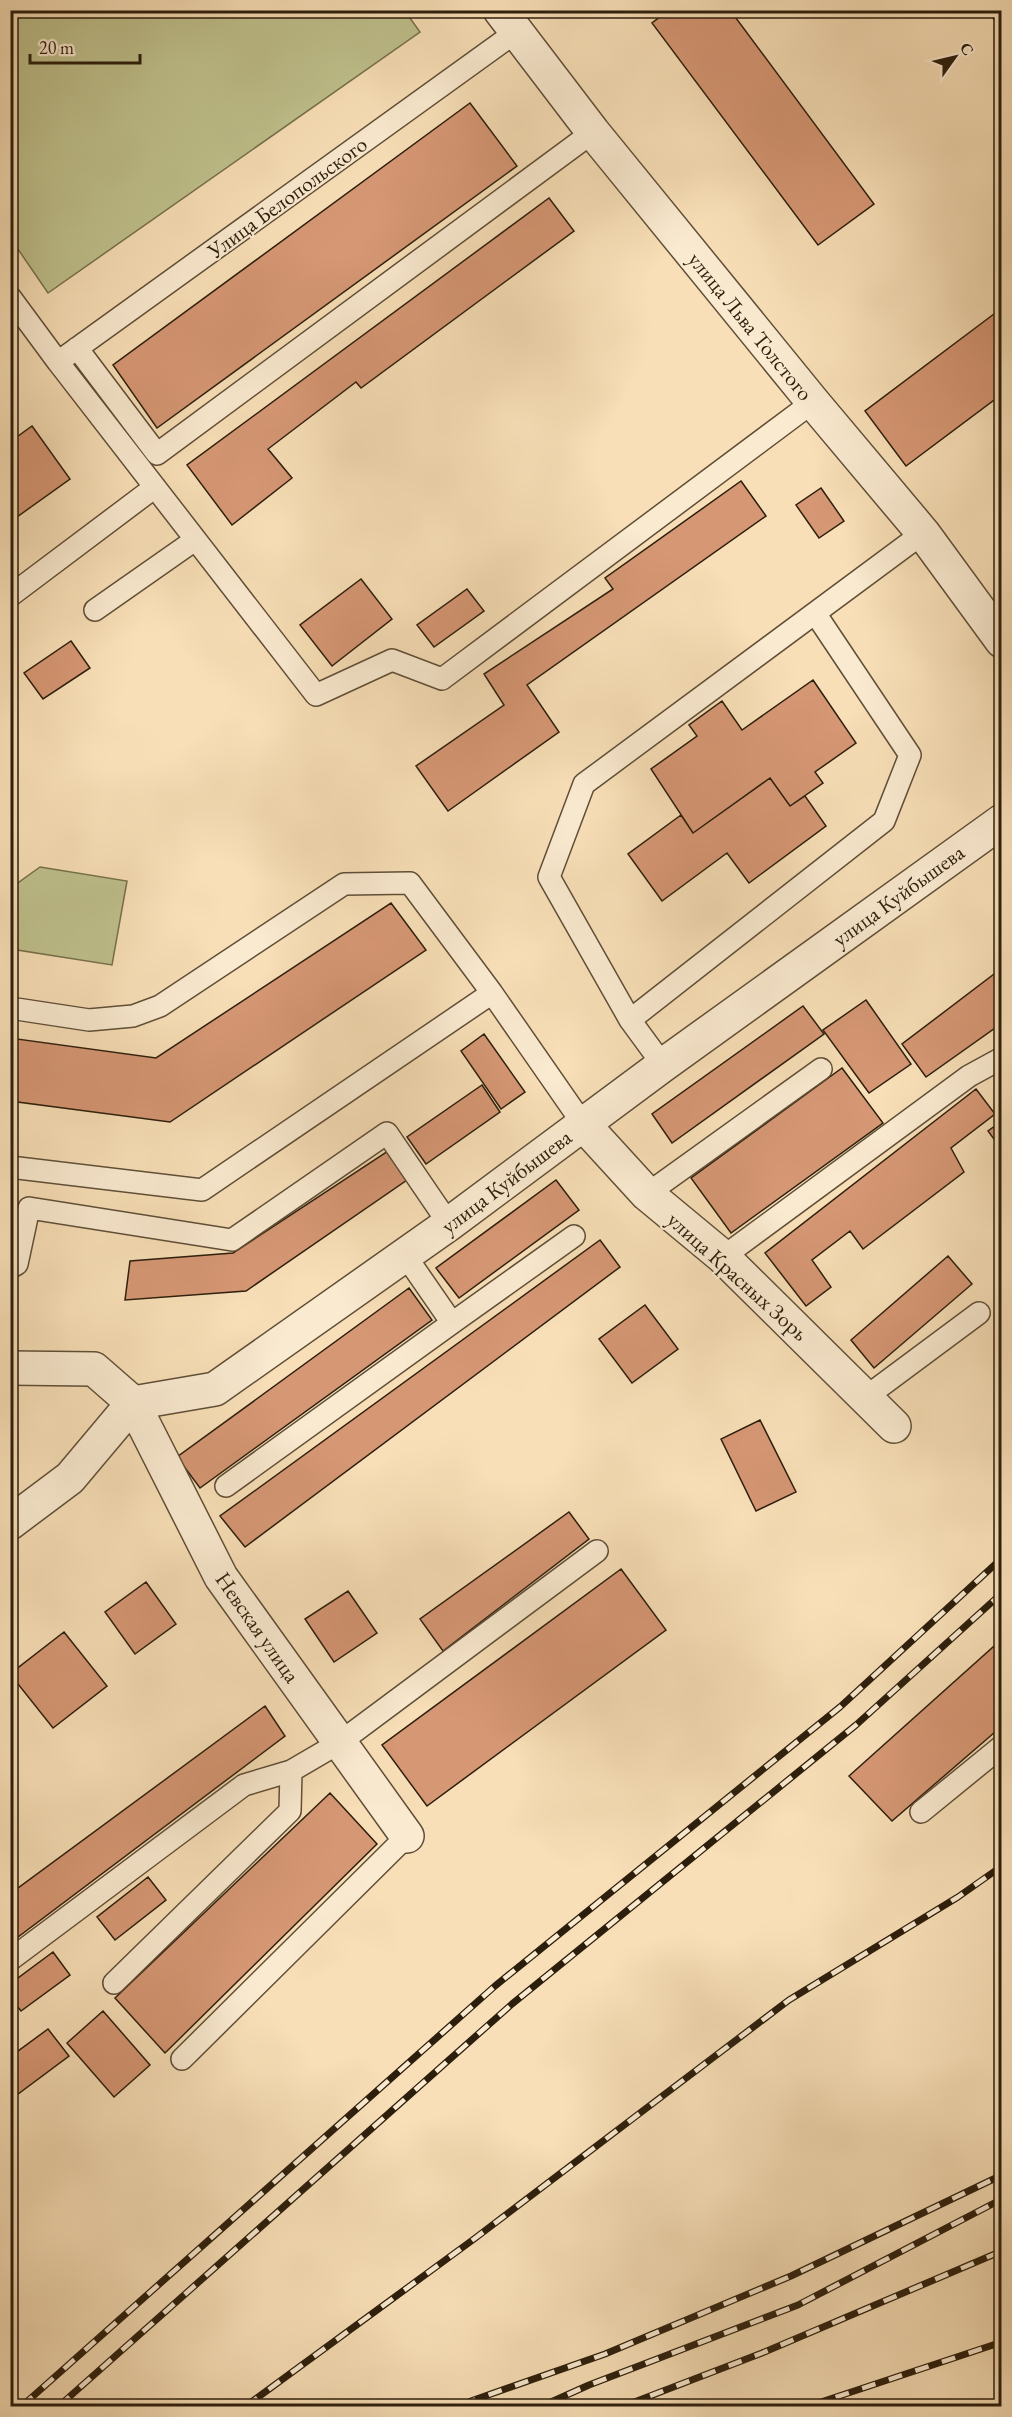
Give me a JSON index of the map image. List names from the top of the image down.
{
  "streets": {
    "street": [
      "улица Льва Толстого",
      "улица Куйбышева",
      "улица Красных Зорь",
      "Невская улица"
    ],
    "lane": ["Улица Белопольского"]
  },
  "crossings": [
    ["Улица Белопольского", "улица Льва Толстого"],
    ["улица Куйбышева", "улица Красных Зорь"],
    ["улица Куйбышева", "Невская улица"]
  ],
  "scale_bar": "20 m",
  "north": "top right"
}
